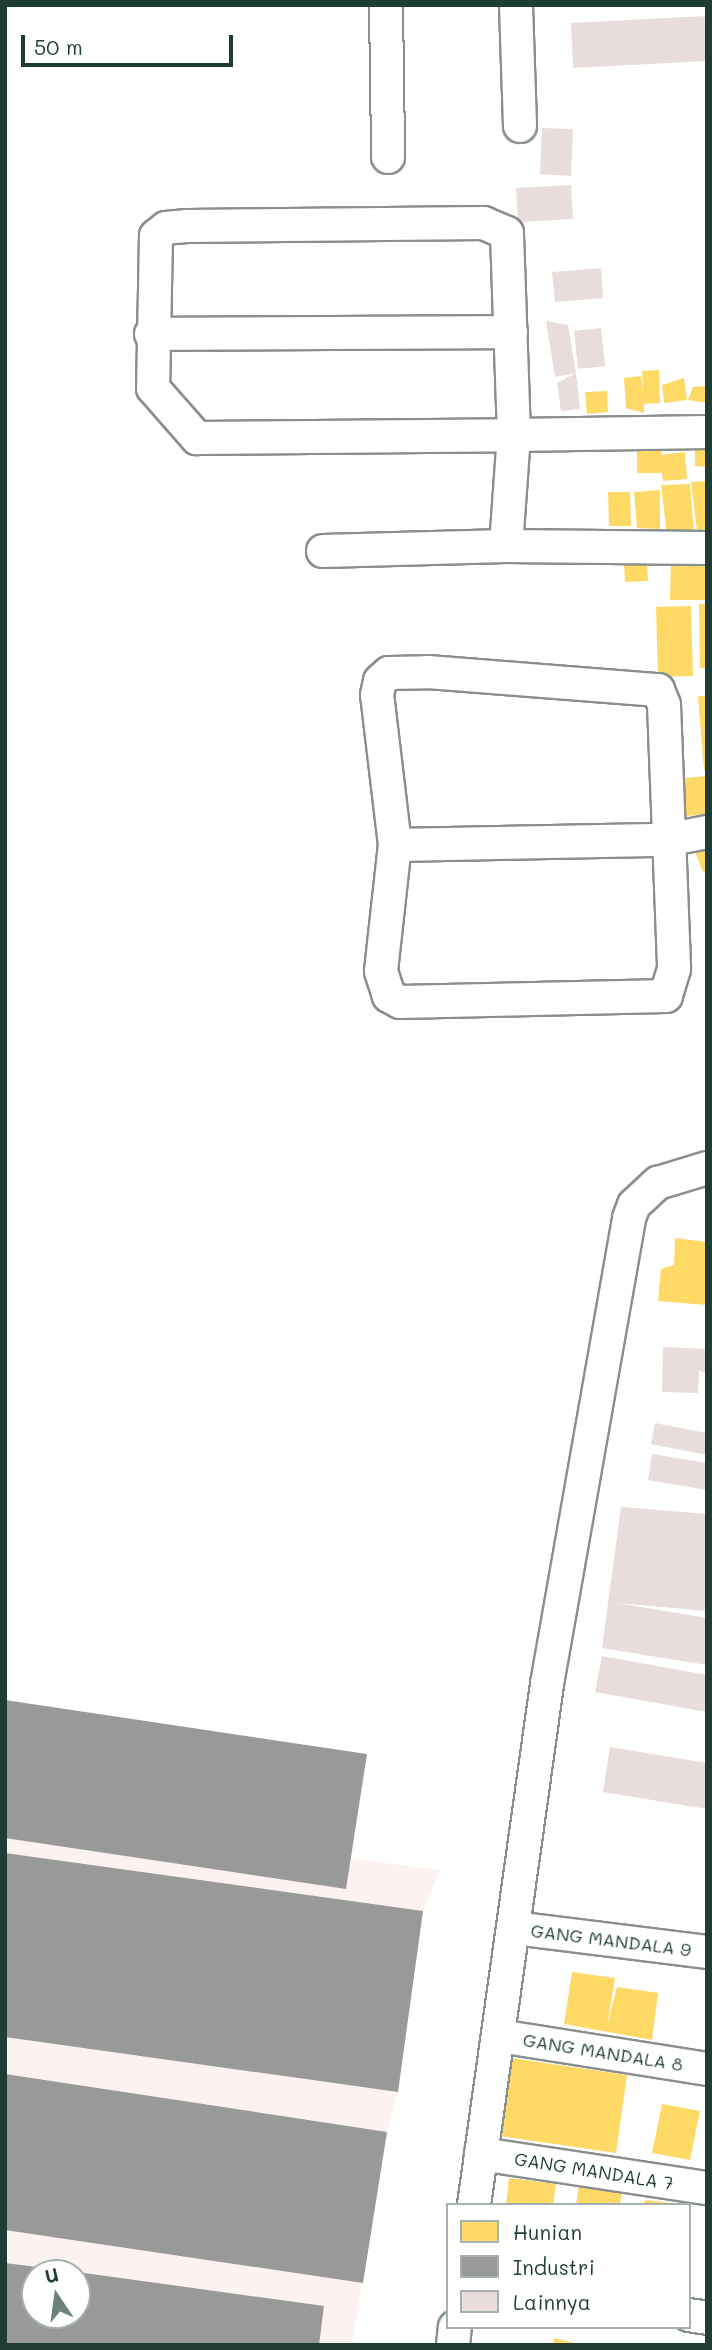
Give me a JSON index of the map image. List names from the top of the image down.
{
  "streets": {
    "street": ["GANG MANDALA 9", "GANG MANDALA 8", "GANG MANDALA 7"]
  },
  "legend": ["Hunian", "Industri", "Lainnya"],
  "scale_bar": "50 m",
  "north": "top"
}
